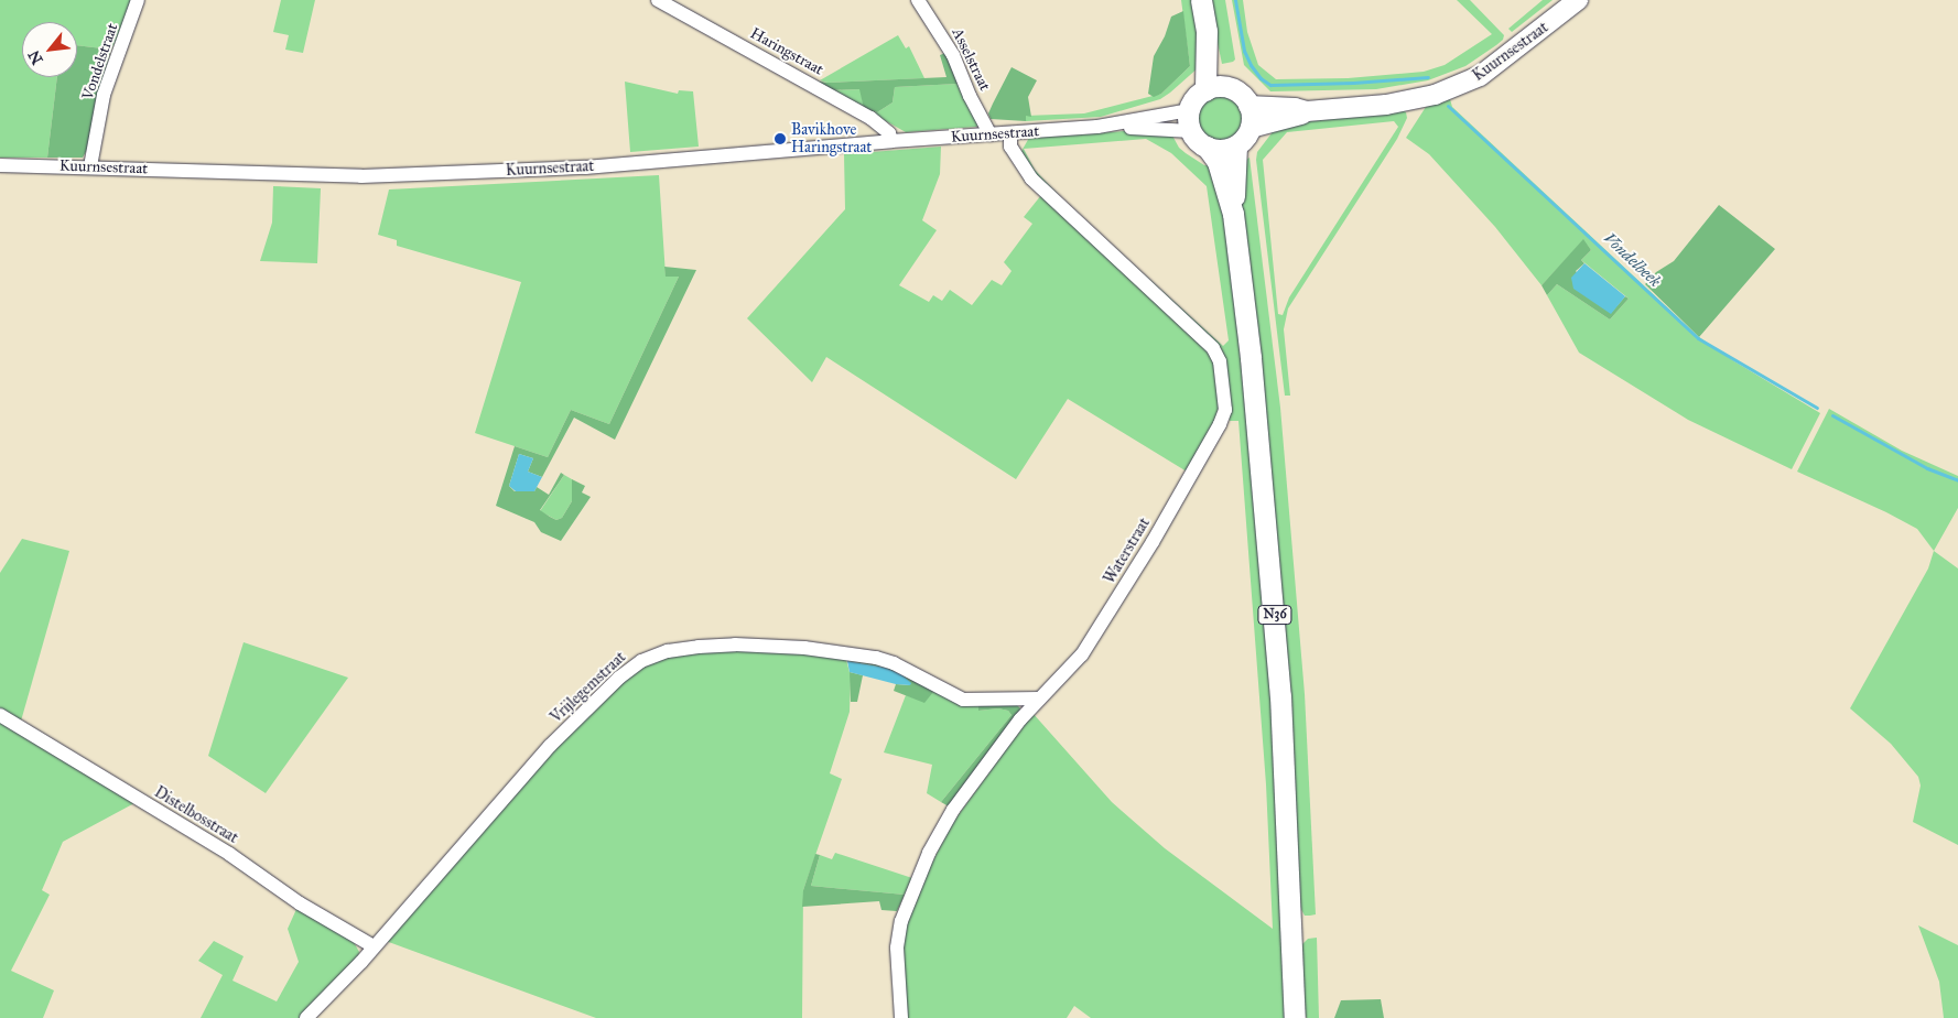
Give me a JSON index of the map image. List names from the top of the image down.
{
  "streets": {
    "main road": ["N36"],
    "street": [
      "Haringstraat",
      "Kuurnsestraat",
      "Asselstraat",
      "Vondelstraat",
      "Waterstraat",
      "Vrijlegemstraat",
      "Distelbosstraat"
    ]
  },
  "crossings": [
    ["Haringstraat", "Kuurnsestraat"],
    ["Kuurnsestraat", "Asselstraat"],
    ["Kuurnsestraat", "Vondelstraat"],
    ["Kuurnsestraat", "Waterstraat"],
    ["Kuurnsestraat", "N36"],
    ["Waterstraat", "Vrijlegemstraat"],
    ["Vrijlegemstraat", "Distelbosstraat"]
  ],
  "water": ["Vondelbeek"],
  "places": ["Bavikhove Haringstraat"],
  "north": "bottom left"
}
